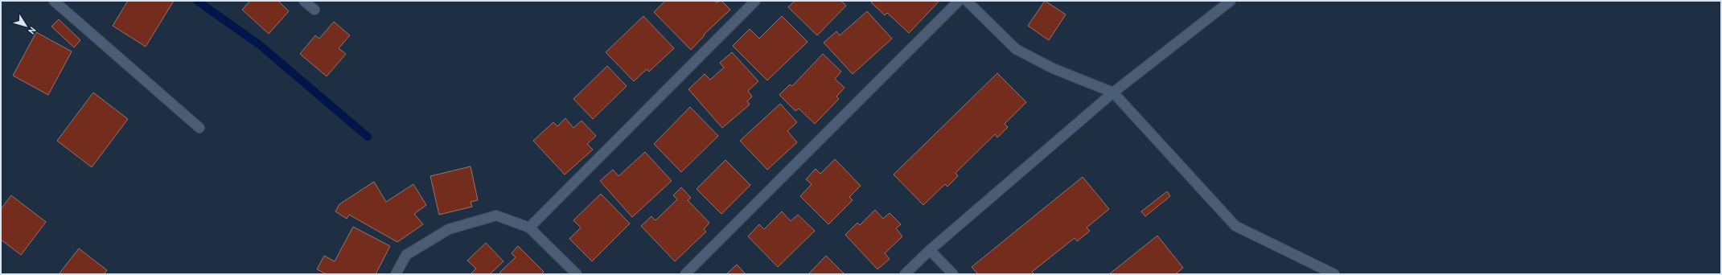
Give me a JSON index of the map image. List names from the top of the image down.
{
  "north": "bottom right"
}
